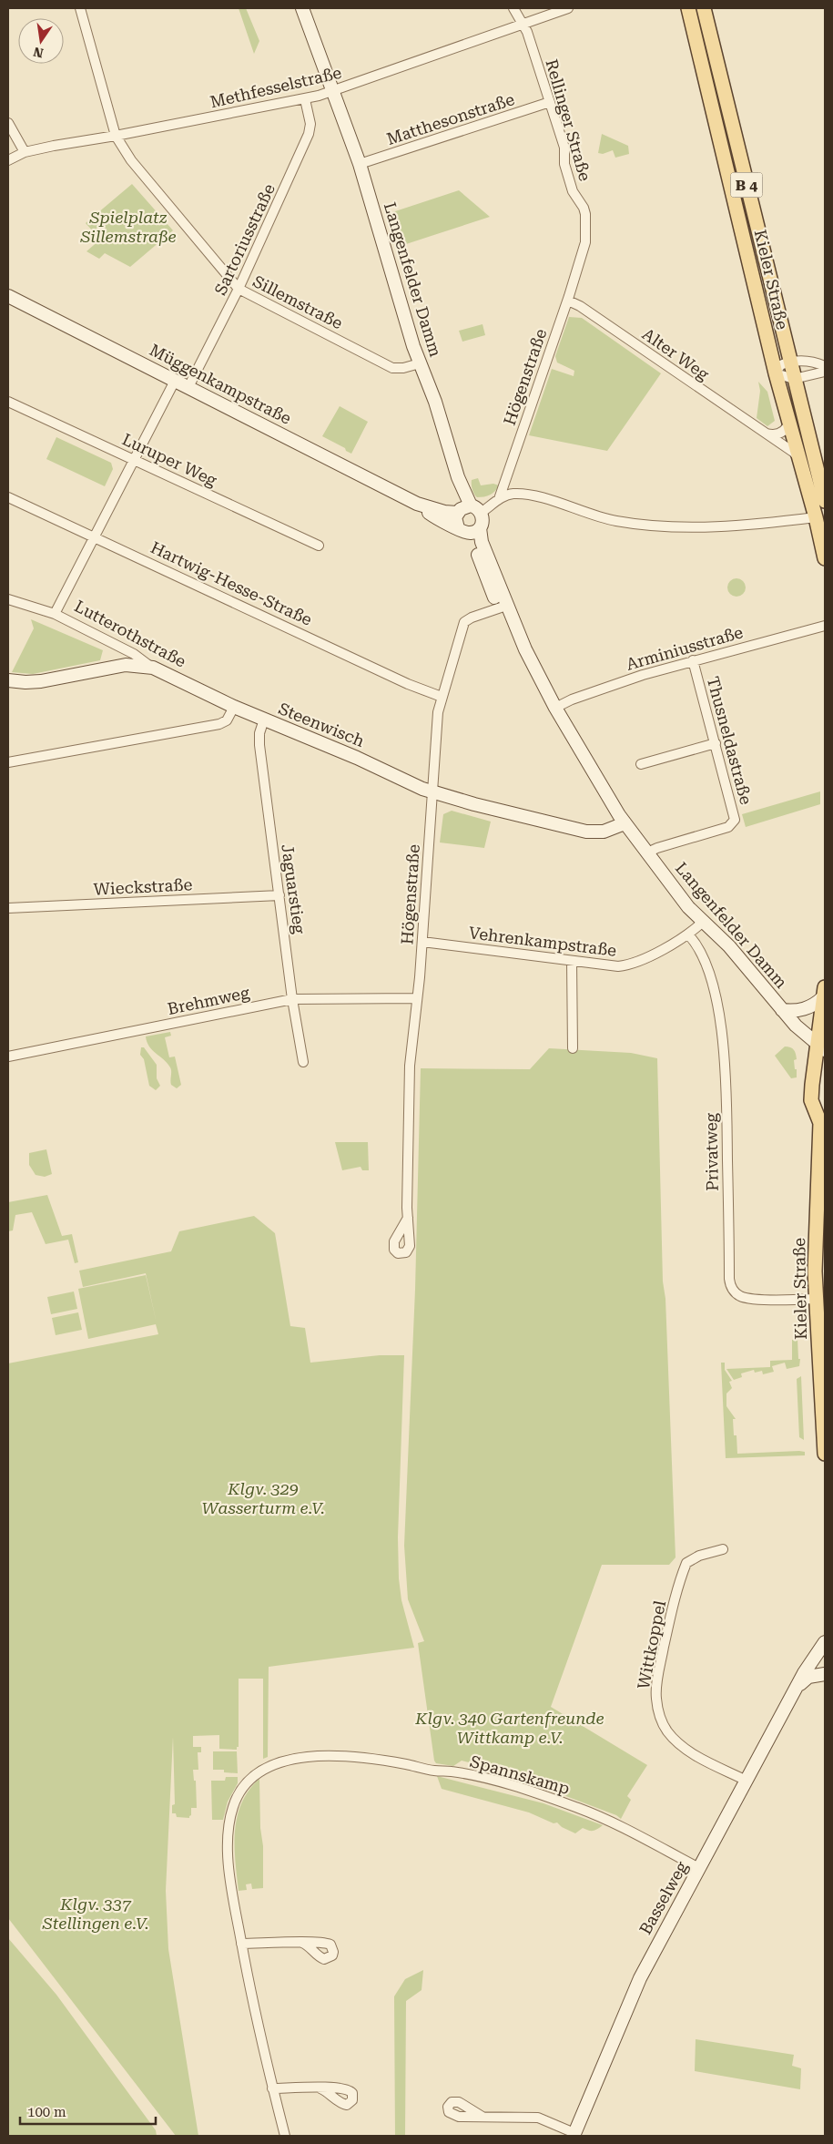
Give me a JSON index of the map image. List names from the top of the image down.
{
  "streets": {
    "main road": ["B 4", "Kieler Straße"],
    "street": [
      "Methfesselstraße",
      "Matthesonstraße",
      "Rellinger Straße",
      "Sartoriusstraße",
      "Langenfelder Damm",
      "Sillemstraße",
      "Alter Weg",
      "Högenstraße",
      "Müggenkampstraße",
      "Luruper Weg",
      "Hartwig-Hesse-Straße",
      "Lutterothstraße",
      "Arminiusstraße",
      "Steenwisch",
      "Thusneldastraße",
      "Wieckstraße",
      "Jaguarstieg",
      "Vehrenkampstraße",
      "Brehmweg",
      "Privatweg",
      "Wittkoppel",
      "Spannskamp",
      "Basselweg"
    ]
  },
  "crossings": [
    ["Methfesselstraße", "Rellinger Straße"],
    ["Methfesselstraße", "Sartoriusstraße"],
    ["Methfesselstraße", "Langenfelder Damm"],
    ["Methfesselstraße", "Sillemstraße"],
    ["Matthesonstraße", "Rellinger Straße"],
    ["Matthesonstraße", "Langenfelder Damm"],
    ["Rellinger Straße", "Högenstraße"],
    ["Sartoriusstraße", "Sillemstraße"],
    ["Sartoriusstraße", "Müggenkampstraße"],
    ["Langenfelder Damm", "Kieler Straße"],
    ["Langenfelder Damm", "Sillemstraße"],
    ["Langenfelder Damm", "Högenstraße"],
    ["Langenfelder Damm", "Müggenkampstraße"],
    ["Langenfelder Damm", "Arminiusstraße"],
    ["Langenfelder Damm", "Steenwisch"],
    ["Langenfelder Damm", "Thusneldastraße"],
    ["Langenfelder Damm", "Vehrenkampstraße"],
    ["Kieler Straße", "Alter Weg"],
    ["Kieler Straße", "Privatweg"],
    ["Alter Weg", "Högenstraße"],
    ["Högenstraße", "Hartwig-Hesse-Straße"],
    ["Högenstraße", "Steenwisch"],
    ["Högenstraße", "Vehrenkampstraße"],
    ["Högenstraße", "Brehmweg"],
    ["Lutterothstraße", "Steenwisch"],
    ["Arminiusstraße", "Thusneldastraße"],
    ["Steenwisch", "Jaguarstieg"],
    ["Wieckstraße", "Jaguarstieg"],
    ["Jaguarstieg", "Brehmweg"],
    ["Vehrenkampstraße", "Privatweg"],
    ["Wittkoppel", "Basselweg"],
    ["Spannskamp", "Basselweg"]
  ],
  "parks": [
    "Spielplatz Sillemstraße",
    "Klgv. 329 Wasserturm e.V.",
    "Klgv. 340 Gartenfreunde Wittkamp e.V.",
    "Klgv. 337 Stellingen e.V."
  ],
  "scale_bar": "100 m",
  "north": "bottom"
}
